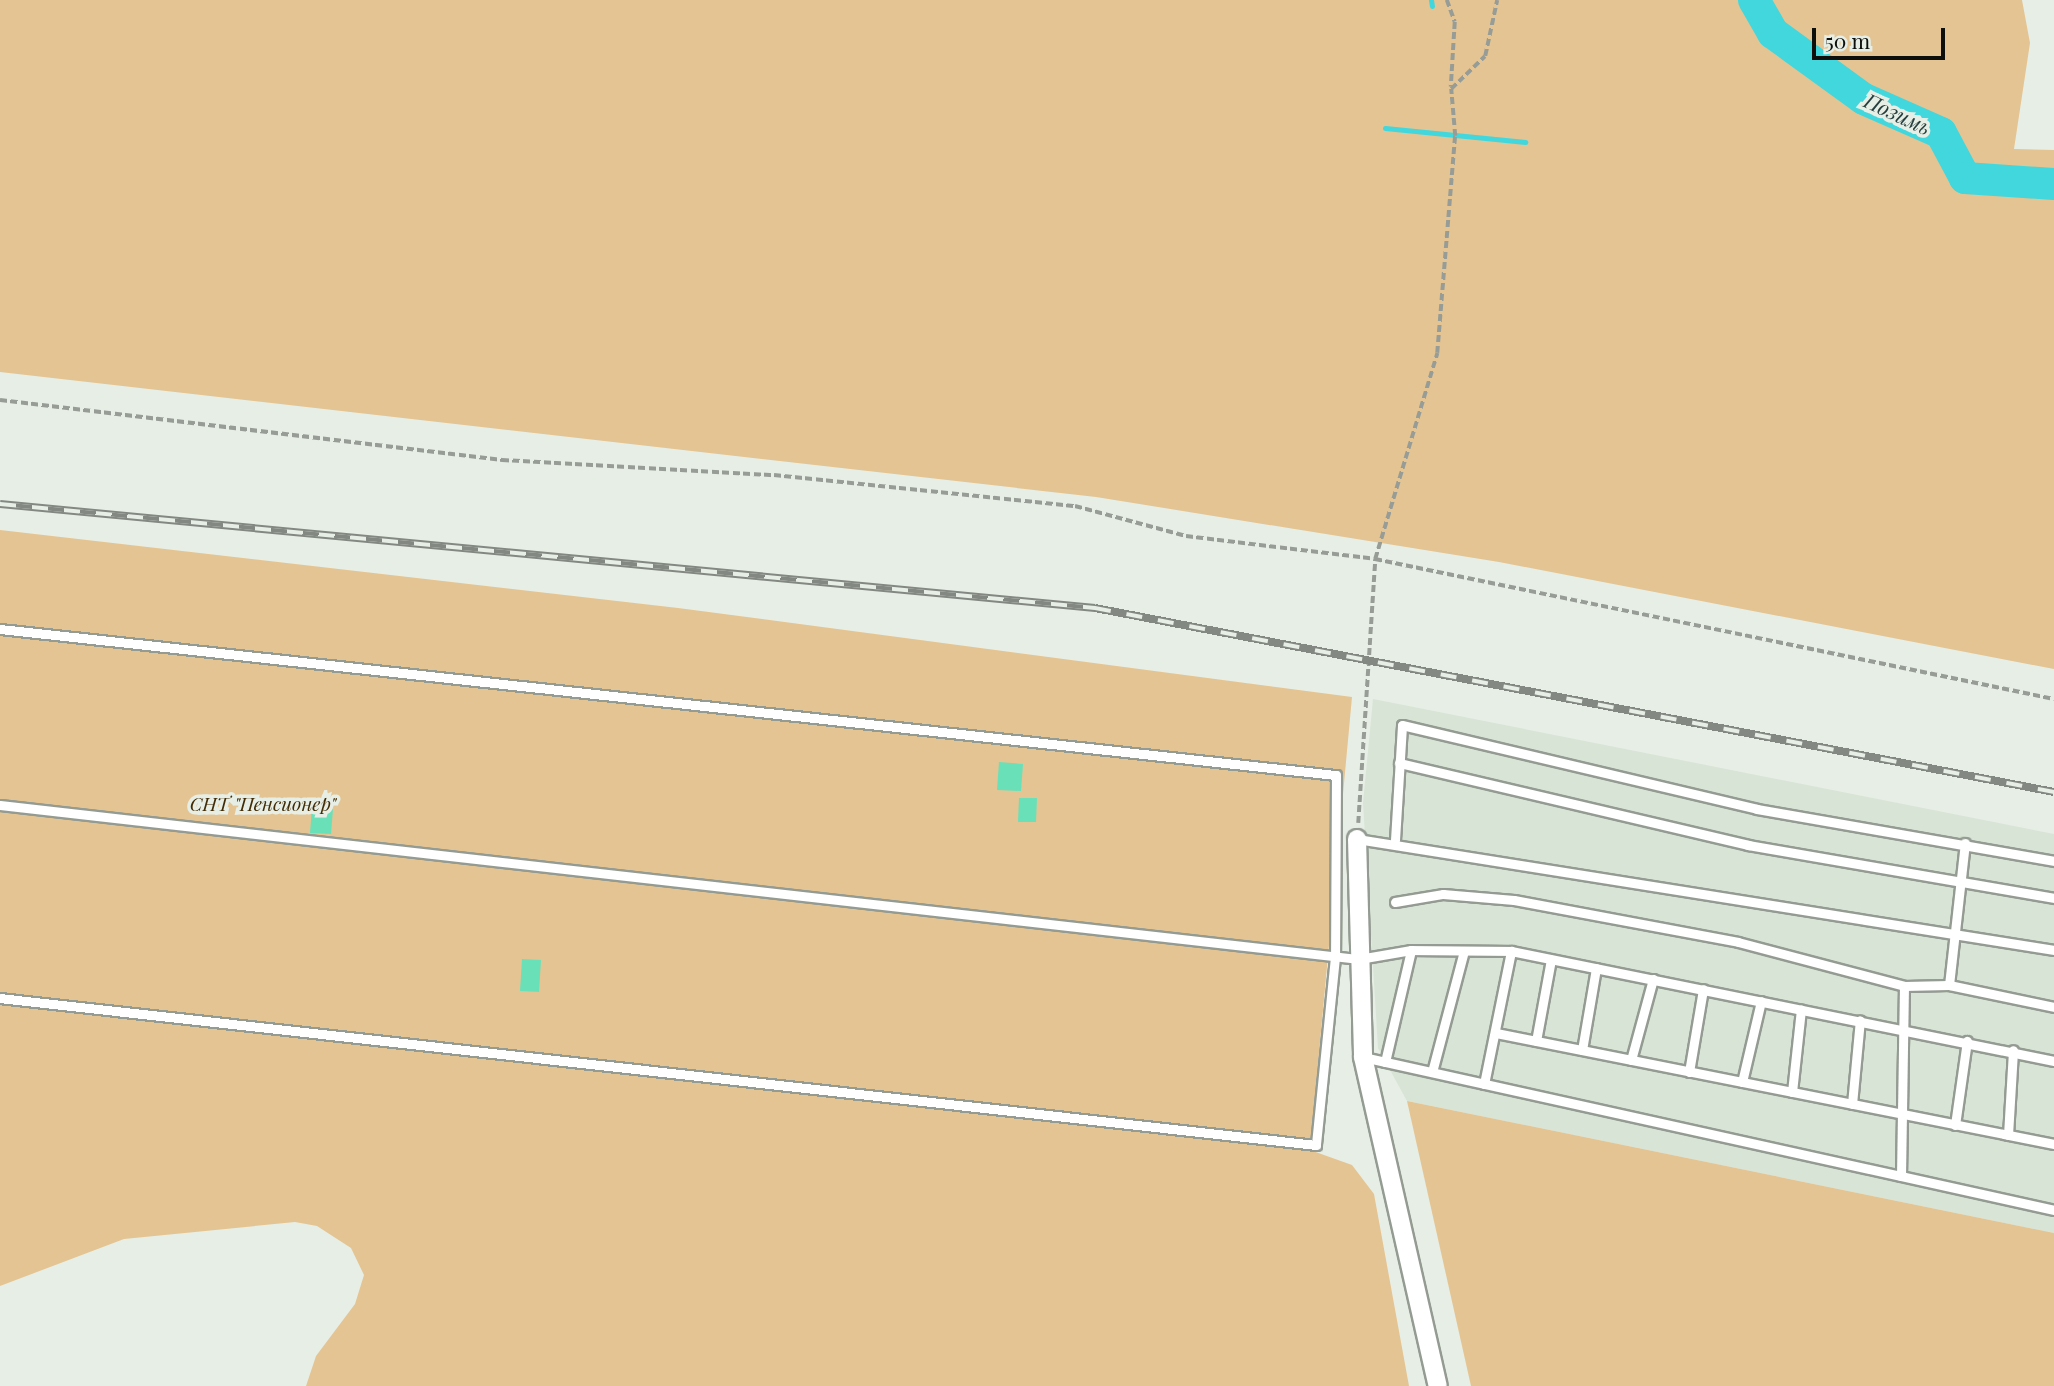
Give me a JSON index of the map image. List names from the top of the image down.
{
  "water": ["Позимь"],
  "parks": ["СНТ \"Пенсионер\""],
  "scale_bar": "50 m"
}
